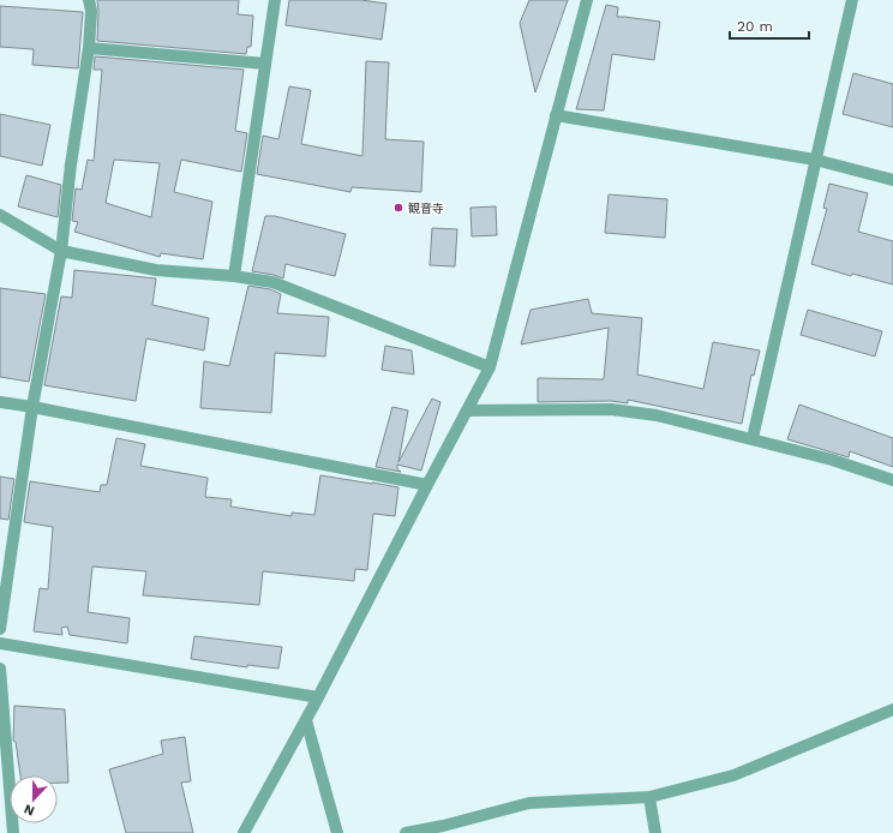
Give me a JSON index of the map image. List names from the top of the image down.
{
  "places": ["観音寺"],
  "scale_bar": "20 m",
  "north": "bottom"
}
